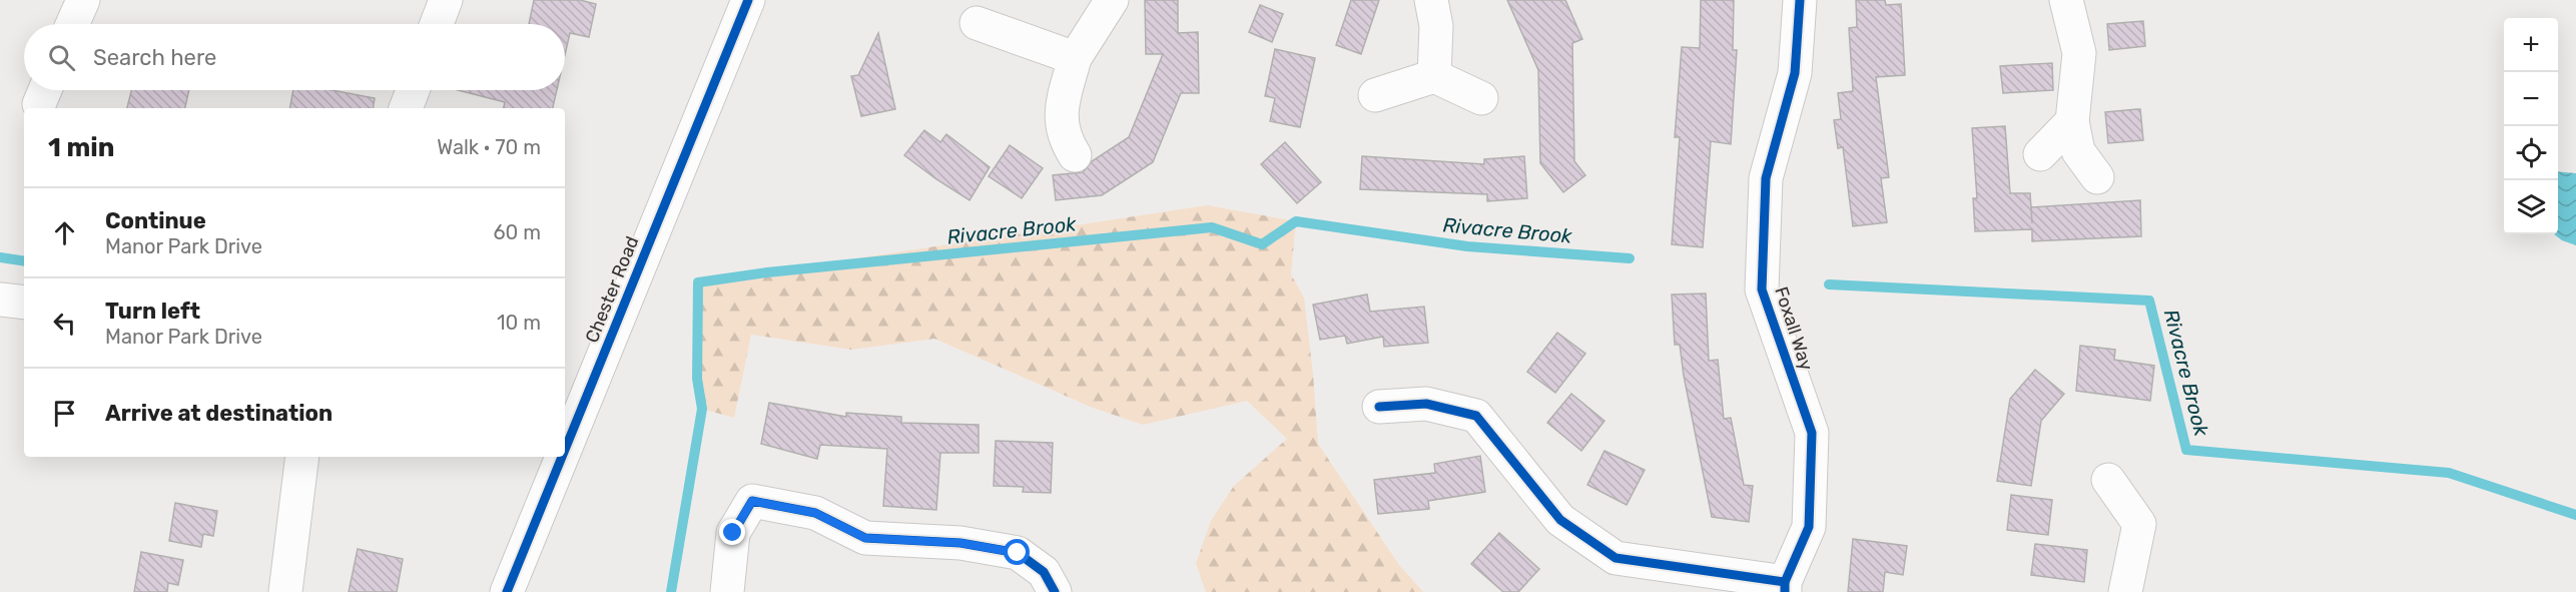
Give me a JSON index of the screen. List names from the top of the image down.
{
  "streets": {
    "street": ["Chester Road", "Foxall Way"]
  },
  "water": ["Rivacre Brook"],
  "page": {
    "map_buttons": ["+", "−"],
    "search": "Search here",
    "heading": ["1 min", "Walk · 70 m"],
    "list": [
      ["Continue", "Manor Park Drive", "60 m"],
      ["Turn left", "Manor Park Drive", "10 m"],
      "Arrive at destination"
    ]
  }
}
